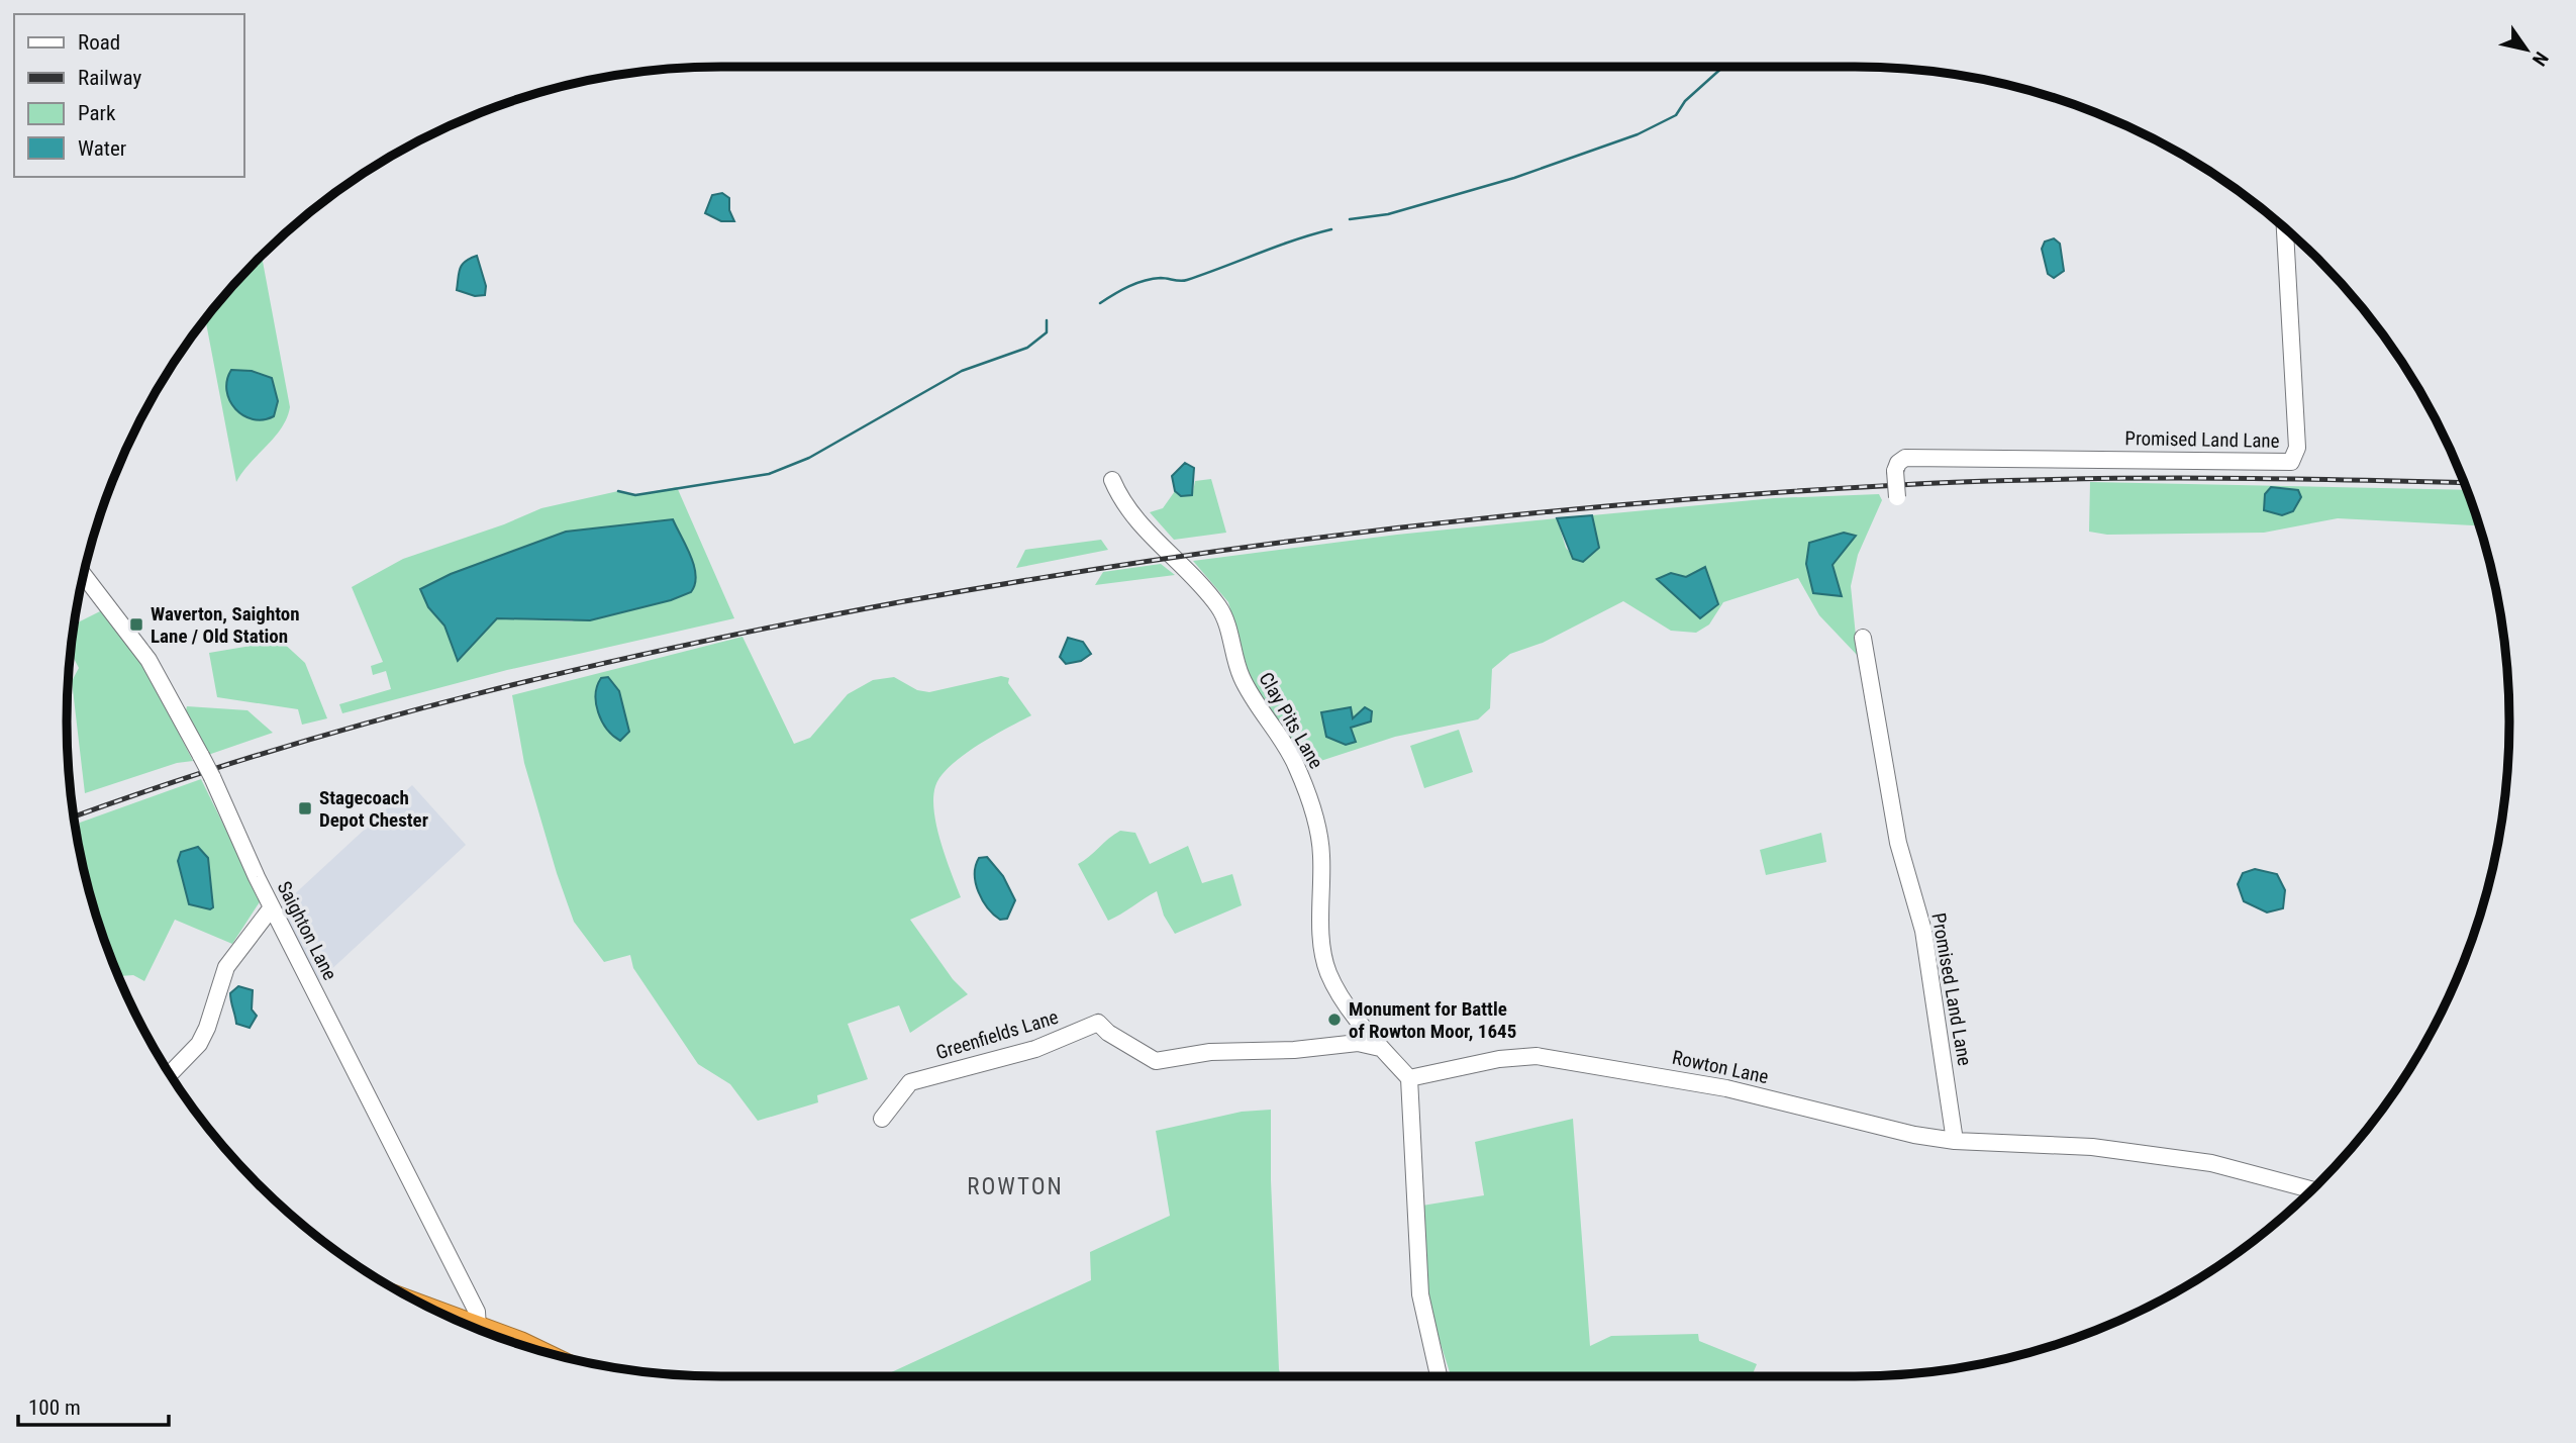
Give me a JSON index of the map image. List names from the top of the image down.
{
  "streets": {
    "street": [
      "Promised Land Lane",
      "Clay Pits Lane",
      "Saighton Lane",
      "Greenfields Lane",
      "Rowton Lane"
    ]
  },
  "crossings": [
    ["Promised Land Lane", "Rowton Lane"],
    ["Clay Pits Lane", "Greenfields Lane"],
    ["Clay Pits Lane", "Rowton Lane"]
  ],
  "districts": ["ROWTON"],
  "places": {
    "transit": ["Waverton, Saighton Lane / Old Station", "Stagecoach Depot Chester"],
    "other": ["Monument for Battle of Rowton Moor, 1645"]
  },
  "legend": [
    "Road",
    "Railway",
    "Park",
    "Water"
  ],
  "scale_bar": "100 m",
  "north": "bottom right"
}
